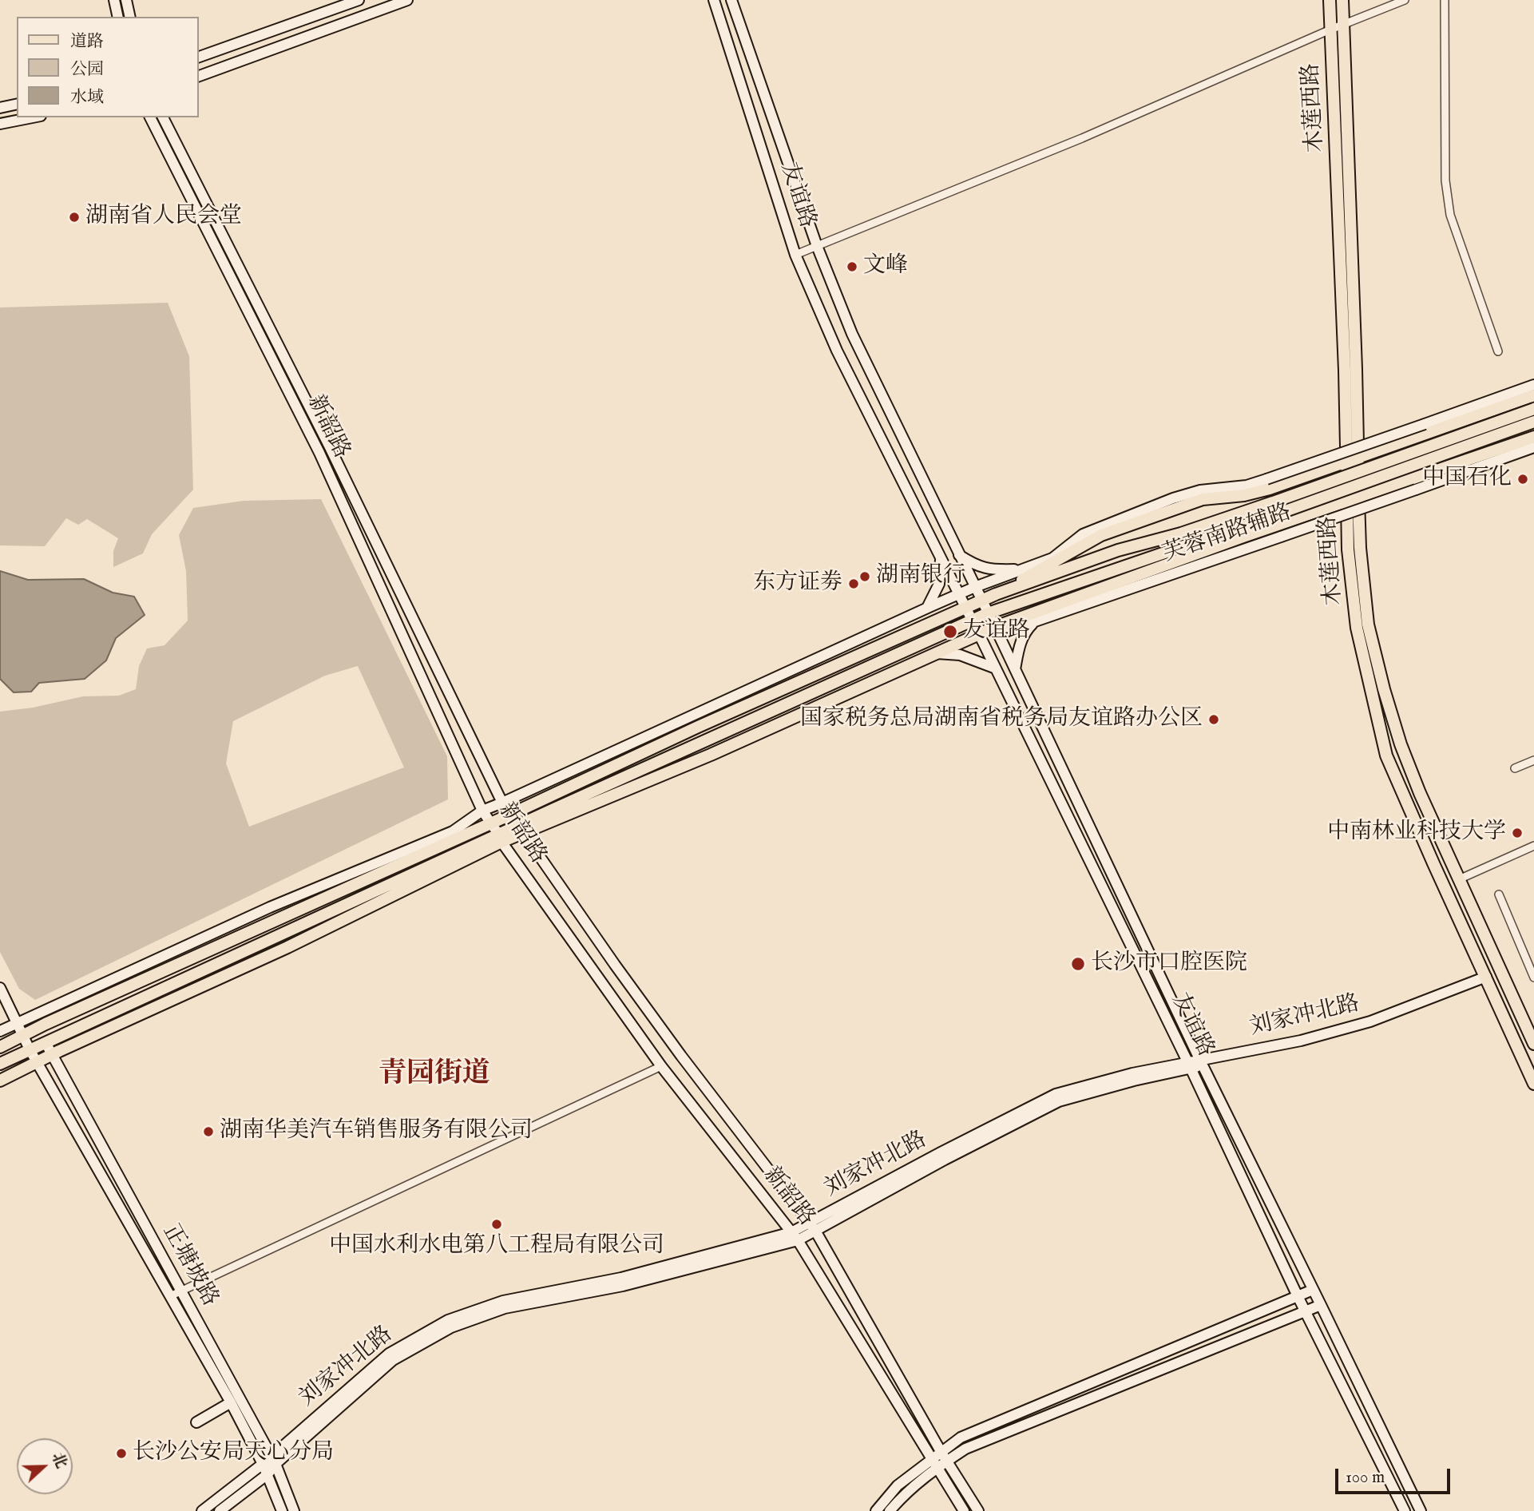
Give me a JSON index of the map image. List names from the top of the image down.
{
  "streets": {
    "main road": [
      "木莲西路",
      "友谊路",
      "新韶路",
      "芙蓉南路辅路",
      "刘家冲北路",
      "正塘坡路"
    ]
  },
  "crossings": [
    ["木莲西路", "刘家冲北路"],
    ["友谊路", "芙蓉南路辅路"],
    ["友谊路", "刘家冲北路"],
    ["新韶路", "刘家冲北路"],
    ["刘家冲北路", "正塘坡路"]
  ],
  "districts": ["青园街道"],
  "places": [
    "湖南省人民会堂",
    "文峰",
    "中国石化",
    "湖南银行",
    "东方证劵",
    "友谊路",
    "国家税务总局湖南省税务局友谊路办公区",
    "中南林业科技大学",
    "长沙市口腔医院",
    "湖南华美汽车销售服务有限公司",
    "中国水利水电第八工程局有限公司",
    "长沙公安局天心分局"
  ],
  "legend": ["道路", "公园", "水域"],
  "scale_bar": "100 m",
  "north": "right"
}
